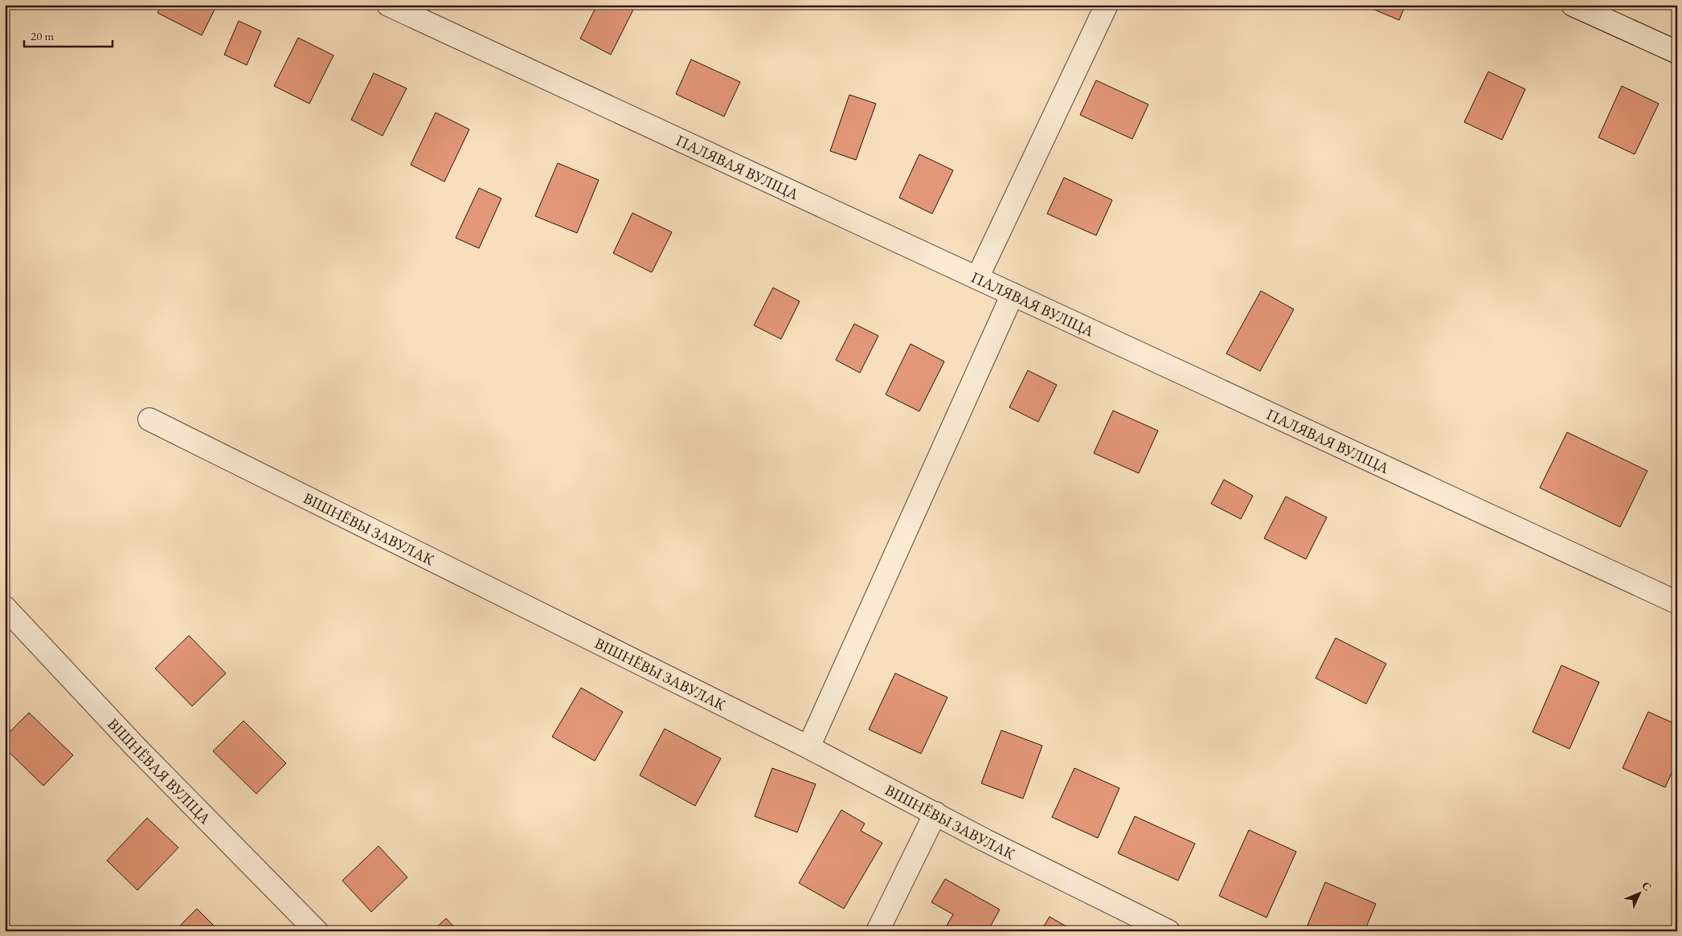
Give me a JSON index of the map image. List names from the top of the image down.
{
  "streets": {
    "street": ["ПАЛЯВАЯ ВУЛІЦА", "ВІШНЁВЫ ЗАВУЛАК", "ВІШНЁВАЯ ВУЛІЦА"]
  },
  "scale_bar": "20 m",
  "north": "top right"
}
